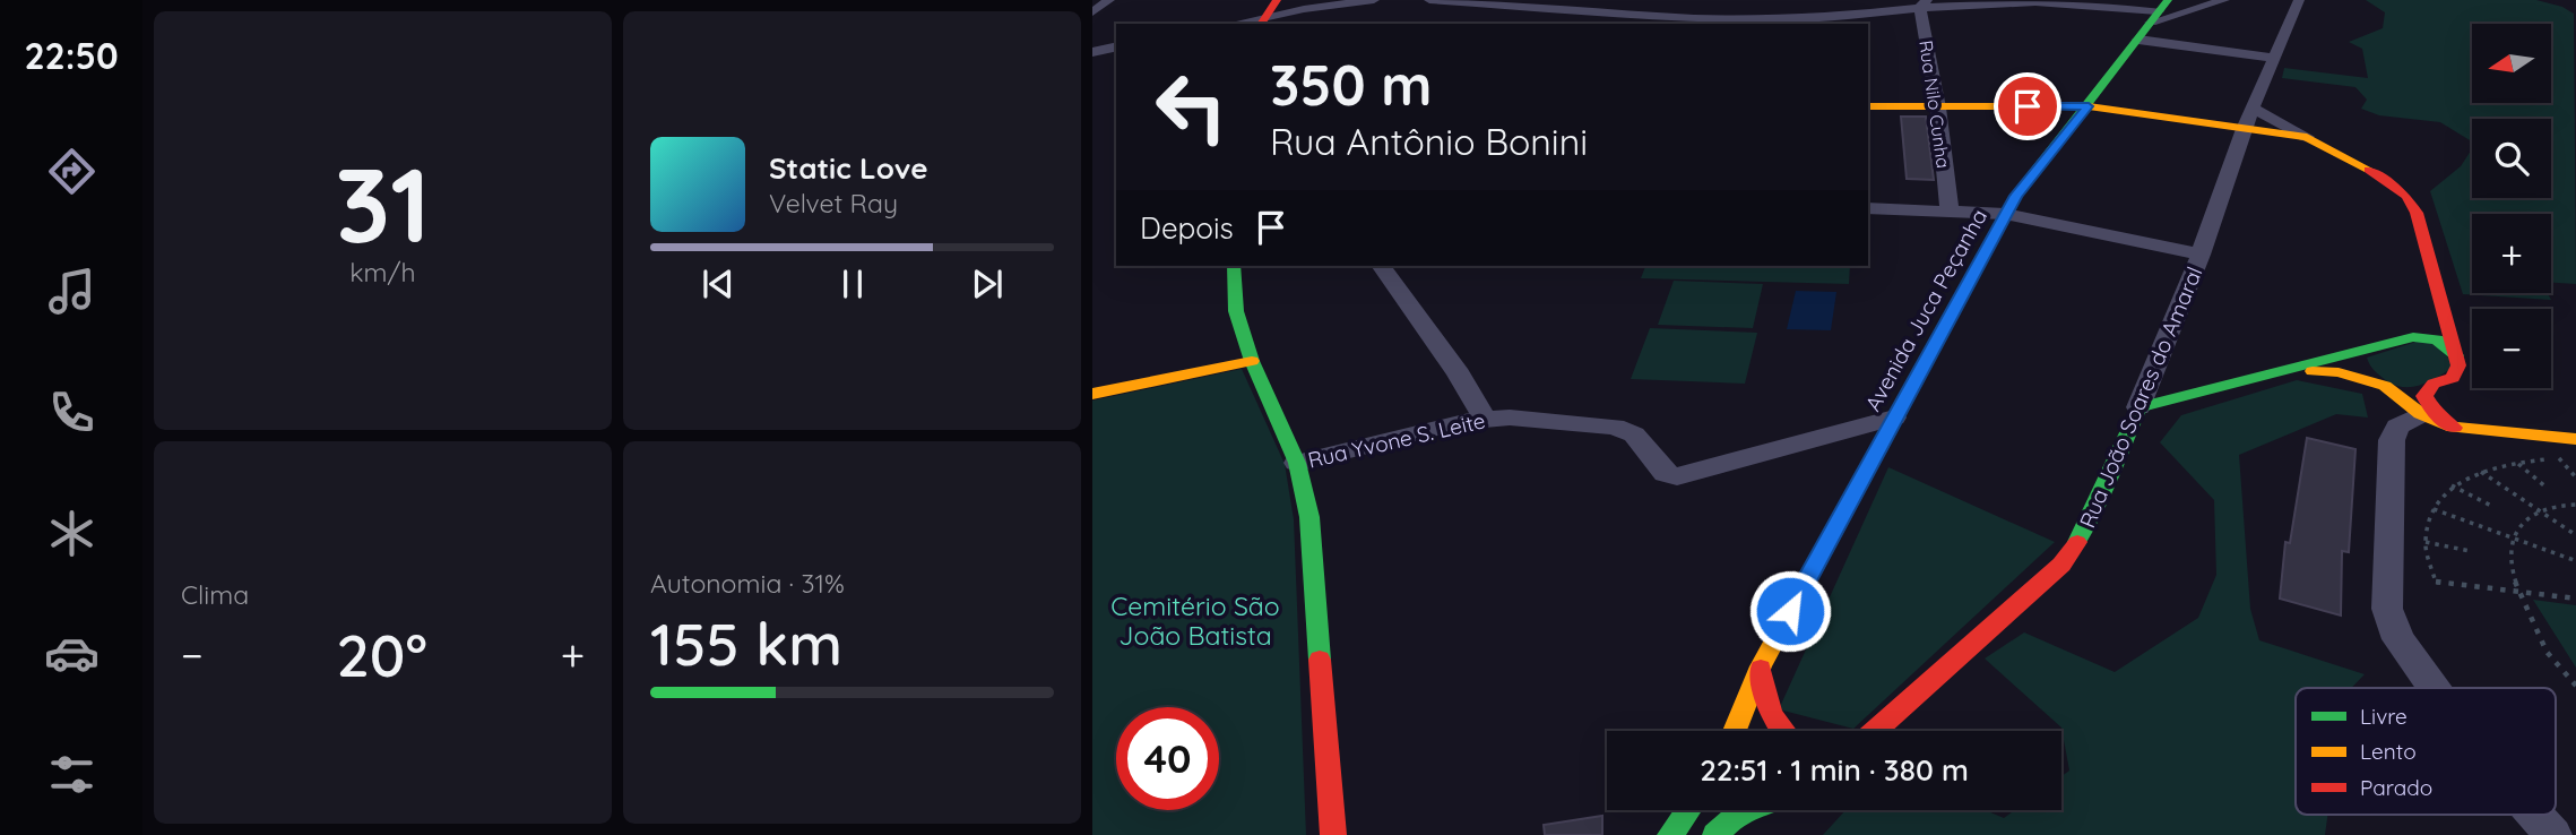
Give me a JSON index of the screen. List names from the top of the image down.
{
  "streets": {
    "main road": ["Avenida Juca Peçanha", "Rua João Soares do Amaral"],
    "street": ["Rua Nilo Cunha", "Rua Yvone S. Leite"]
  },
  "crossings": [
    ["Avenida Juca Peçanha", "Rua Yvone S. Leite"]
  ],
  "parks": ["Cemitério São João Batista"],
  "legend": ["Livre", "Lento", "Parado"],
  "north": "left",
  "page": {
    "tabs": "22:50",
    "tile": [
      ["31", "km/h"],
      "Clima",
      ["Autonomia · 31%", "155 km"]
    ],
    "map_buttons": ["+", "−"],
    "turn": ["350 m", "Rua Antônio Bonini"],
    "song": ["Static Love", "Velvet Ray"],
    "then": "Depois",
    "heat": ["−", "20°", "+"],
    "limit": "40",
    "trip": "22:51 · 1 min · 380 m"
  }
}
